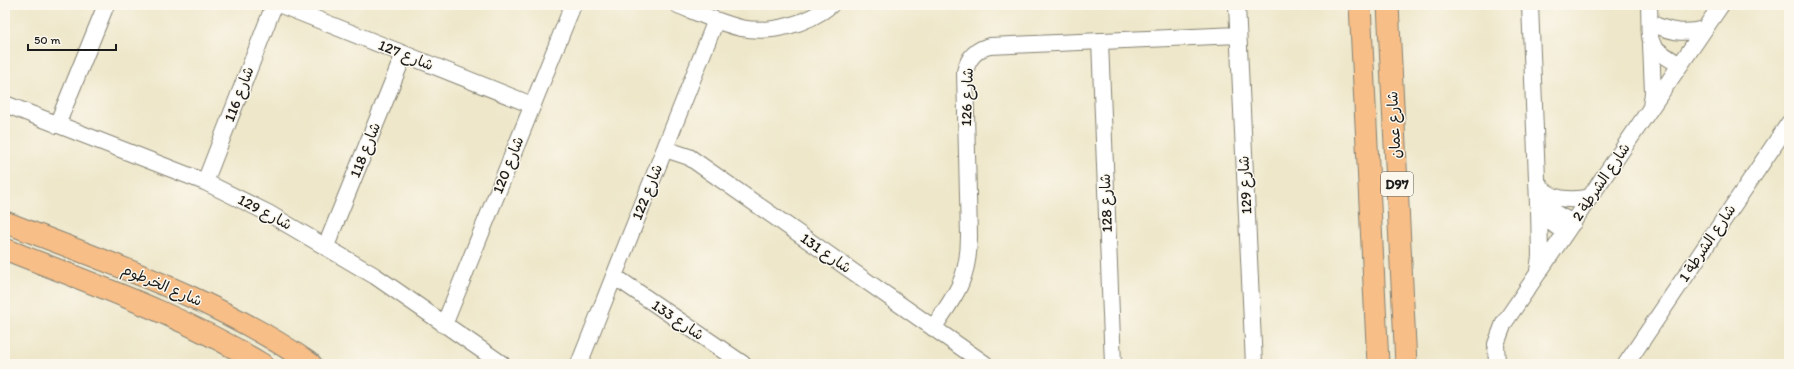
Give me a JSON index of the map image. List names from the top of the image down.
{
  "streets": {
    "main road": ["شارع عمان", "D97", "شارع الخرطوم"],
    "street": [
      "شارع 127",
      "شارع 116",
      "شارع 126",
      "شارع 118",
      "شارع 120",
      "شارع الشرطة 2",
      "شارع 129",
      "شارع 122",
      "شارع 128",
      "شارع الشرطة 1",
      "شارع 131",
      "شارع 133"
    ]
  },
  "crossings": [
    ["شارع 127", "شارع 118"],
    ["شارع 127", "شارع 120"],
    ["شارع 116", "شارع 129"],
    ["شارع 126", "شارع 129"],
    ["شارع 126", "شارع 128"],
    ["شارع 126", "شارع 131"],
    ["شارع 118", "شارع 129"],
    ["شارع 120", "شارع 129"],
    ["شارع 122", "شارع 131"],
    ["شارع 122", "شارع 133"]
  ],
  "scale_bar": "50 m"
}
